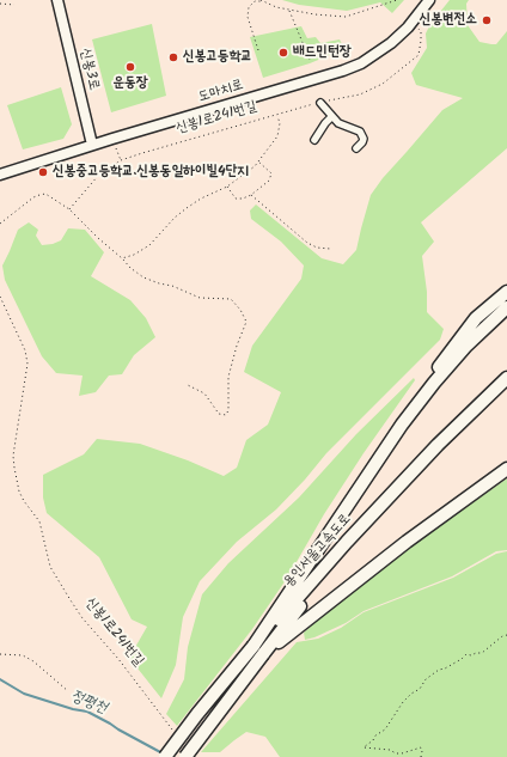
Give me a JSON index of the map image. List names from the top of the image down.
{
  "streets": {
    "highway": ["용인서울고속도로"],
    "main road": ["신봉3로", "도마치로"],
    "path": ["신봉1로241번길"]
  },
  "crossings": [
    ["신봉3로", "도마치로"],
    ["도마치로", "신봉1로241번길"]
  ],
  "water": ["정평천"],
  "places": [
    "신봉변전소",
    "배드민턴장",
    "신봉고등학교",
    "운동장",
    "신봉중고등학교.신봉동일하이빌4단지"
  ]
}
